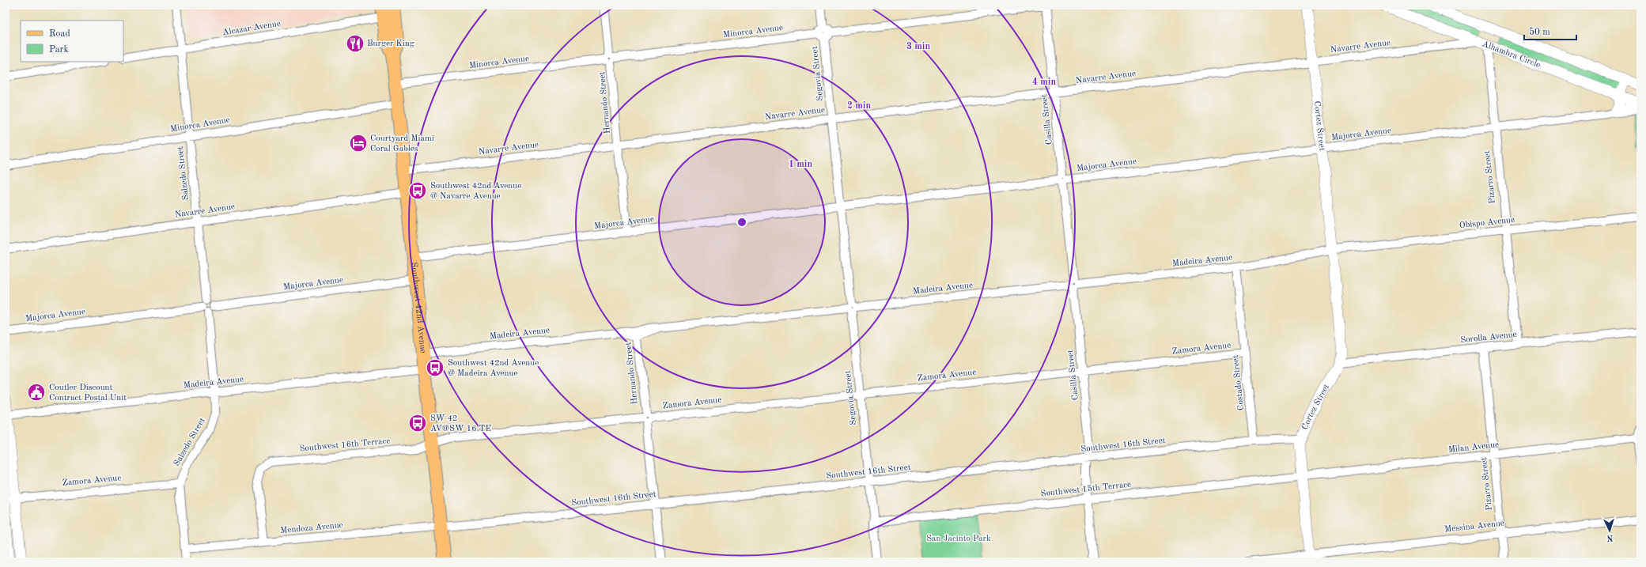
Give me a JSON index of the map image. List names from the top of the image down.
{
  "streets": {
    "main road": ["Southwest 42nd Avenue"],
    "street": [
      "Alcazar Avenue",
      "Minorca Avenue",
      "Navarre Avenue",
      "Alhambra Circle",
      "Segovia Street",
      "Hernando Street",
      "Casilla Street",
      "Cortez Street",
      "Majorca Avenue",
      "Salzedo Street",
      "Pizarro Street",
      "Obispo Avenue",
      "Madeira Avenue",
      "Sorolla Avenue",
      "Zamora Avenue",
      "Costado Street",
      "Southwest 16th Terrace",
      "Southwest 16th Street",
      "Milan Avenue",
      "Southwest 15th Terrace",
      "Messina Avenue",
      "Mendoza Avenue"
    ]
  },
  "crossings": [
    ["Alcazar Avenue", "Salzedo Street"],
    ["Alcazar Avenue", "Southwest 42nd Avenue"],
    ["Minorca Avenue", "Segovia Street"],
    ["Minorca Avenue", "Hernando Street"],
    ["Minorca Avenue", "Casilla Street"],
    ["Minorca Avenue", "Salzedo Street"],
    ["Minorca Avenue", "Southwest 42nd Avenue"],
    ["Navarre Avenue", "Alhambra Circle"],
    ["Navarre Avenue", "Segovia Street"],
    ["Navarre Avenue", "Hernando Street"],
    ["Navarre Avenue", "Casilla Street"],
    ["Navarre Avenue", "Cortez Street"],
    ["Navarre Avenue", "Salzedo Street"],
    ["Navarre Avenue", "Pizarro Street"],
    ["Navarre Avenue", "Southwest 42nd Avenue"],
    ["Alhambra Circle", "Majorca Avenue"],
    ["Alhambra Circle", "Pizarro Street"],
    ["Segovia Street", "Majorca Avenue"],
    ["Segovia Street", "Madeira Avenue"],
    ["Segovia Street", "Zamora Avenue"],
    ["Segovia Street", "Southwest 16th Street"],
    ["Segovia Street", "Southwest 15th Terrace"],
    ["Hernando Street", "Majorca Avenue"],
    ["Hernando Street", "Madeira Avenue"],
    ["Hernando Street", "Zamora Avenue"],
    ["Hernando Street", "Southwest 16th Street"],
    ["Casilla Street", "Majorca Avenue"],
    ["Casilla Street", "Madeira Avenue"],
    ["Casilla Street", "Zamora Avenue"],
    ["Casilla Street", "Southwest 16th Street"],
    ["Casilla Street", "Southwest 15th Terrace"],
    ["Cortez Street", "Majorca Avenue"],
    ["Cortez Street", "Obispo Avenue"],
    ["Cortez Street", "Madeira Avenue"],
    ["Cortez Street", "Sorolla Avenue"],
    ["Cortez Street", "Southwest 16th Street"],
    ["Cortez Street", "Milan Avenue"],
    ["Cortez Street", "Southwest 15th Terrace"],
    ["Cortez Street", "Messina Avenue"],
    ["Majorca Avenue", "Salzedo Street"],
    ["Majorca Avenue", "Pizarro Street"],
    ["Majorca Avenue", "Southwest 42nd Avenue"],
    ["Salzedo Street", "Madeira Avenue"],
    ["Salzedo Street", "Zamora Avenue"],
    ["Salzedo Street", "Mendoza Avenue"],
    ["Pizarro Street", "Obispo Avenue"],
    ["Pizarro Street", "Sorolla Avenue"],
    ["Pizarro Street", "Milan Avenue"],
    ["Pizarro Street", "Messina Avenue"],
    ["Obispo Avenue", "Madeira Avenue"],
    ["Madeira Avenue", "Southwest 42nd Avenue"],
    ["Madeira Avenue", "Costado Street"],
    ["Southwest 42nd Avenue", "Zamora Avenue"],
    ["Southwest 42nd Avenue", "Southwest 16th Terrace"],
    ["Southwest 42nd Avenue", "Southwest 16th Street"],
    ["Southwest 42nd Avenue", "Mendoza Avenue"],
    ["Zamora Avenue", "Costado Street"],
    ["Zamora Avenue", "Southwest 16th Terrace"],
    ["Costado Street", "Southwest 16th Street"],
    ["Southwest 16th Terrace", "Mendoza Avenue"],
    ["Southwest 16th Street", "Mendoza Avenue"],
    ["Milan Avenue", "Southwest 15th Terrace"]
  ],
  "parks": ["San Jacinto Park"],
  "places": {
    "restaurant": ["Burger King"],
    "hotel": ["Courtyard Miami Coral Gables"],
    "bus stop": ["Southwest 42nd Avenue @ Navarre Avenue", "Southwest 42nd Avenue @ Madeira Avenue", "SW 42 AV@SW 16 TE"],
    "public building": ["Coutler Discount Contract Postal Unit"]
  },
  "legend": ["Road", "Park"],
  "scale_bar": "50 m",
  "north": "bottom",
  "rings": [
    "3 min",
    "4 min",
    "2 min",
    "1 min"
  ]
}
